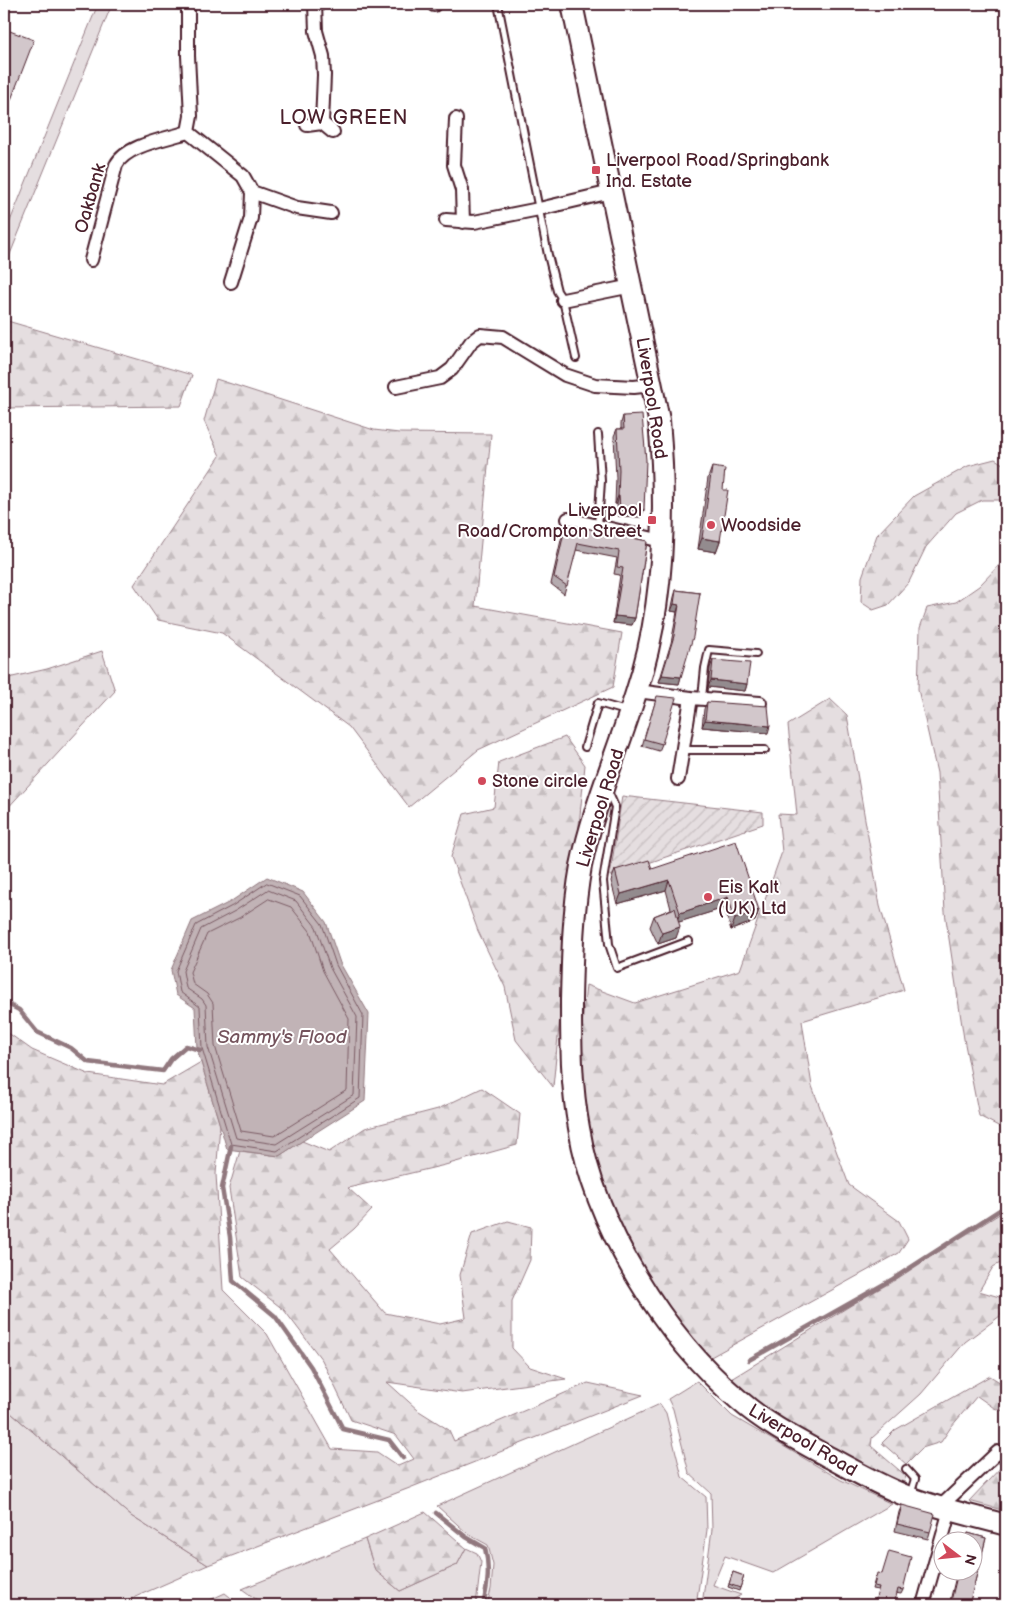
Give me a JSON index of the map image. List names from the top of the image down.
{
  "streets": {
    "main road": ["Liverpool Road"],
    "street": ["Oakbank"]
  },
  "districts": ["LOW GREEN"],
  "water": ["Sammy's Flood"],
  "places": {
    "transit": ["Liverpool Road/Springbank Ind. Estate", "Liverpool Road/Crompton Street"],
    "other": ["Woodside", "Stone circle", "Eis Kalt (UK) Ltd"]
  },
  "north": "right"
}
